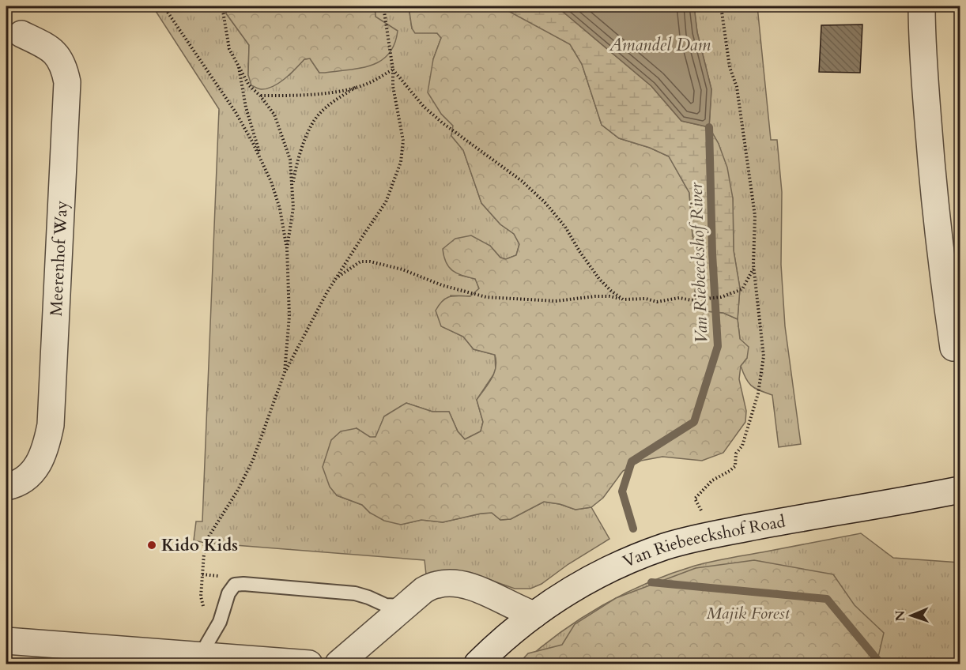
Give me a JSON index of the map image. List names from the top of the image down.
{
  "streets": {
    "street": ["Meerenhof Way", "Van Riebeeckshof Road"]
  },
  "water": ["Amandel Dam", "Van Riebeeckshof River"],
  "parks": ["Majik Forest"],
  "places": ["Kido Kids"],
  "north": "left"
}
